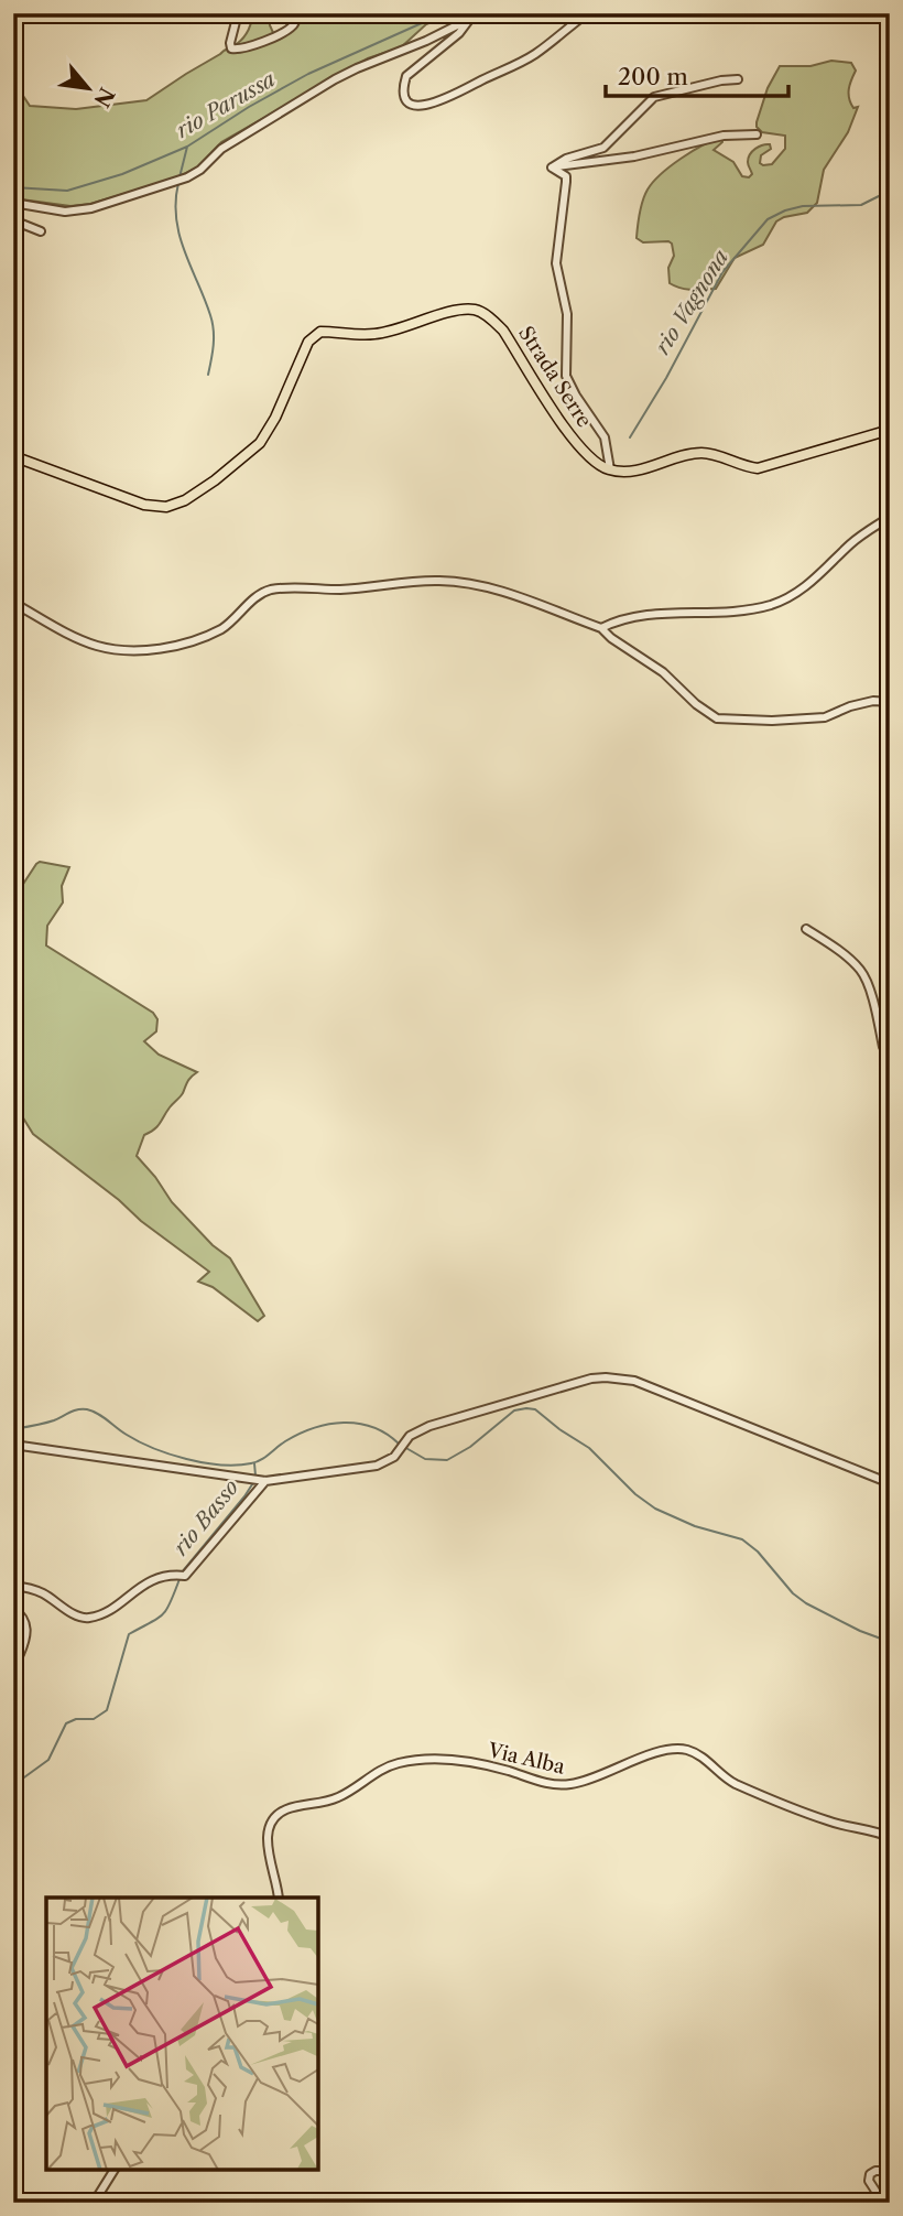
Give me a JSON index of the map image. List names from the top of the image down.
{
  "streets": {
    "main road": ["Strada Serre"],
    "street": ["Via Alba"]
  },
  "water": ["rio Parussa", "rio Vagnona", "rio Basso"],
  "scale_bar": "200 m",
  "north": "bottom right"
}
